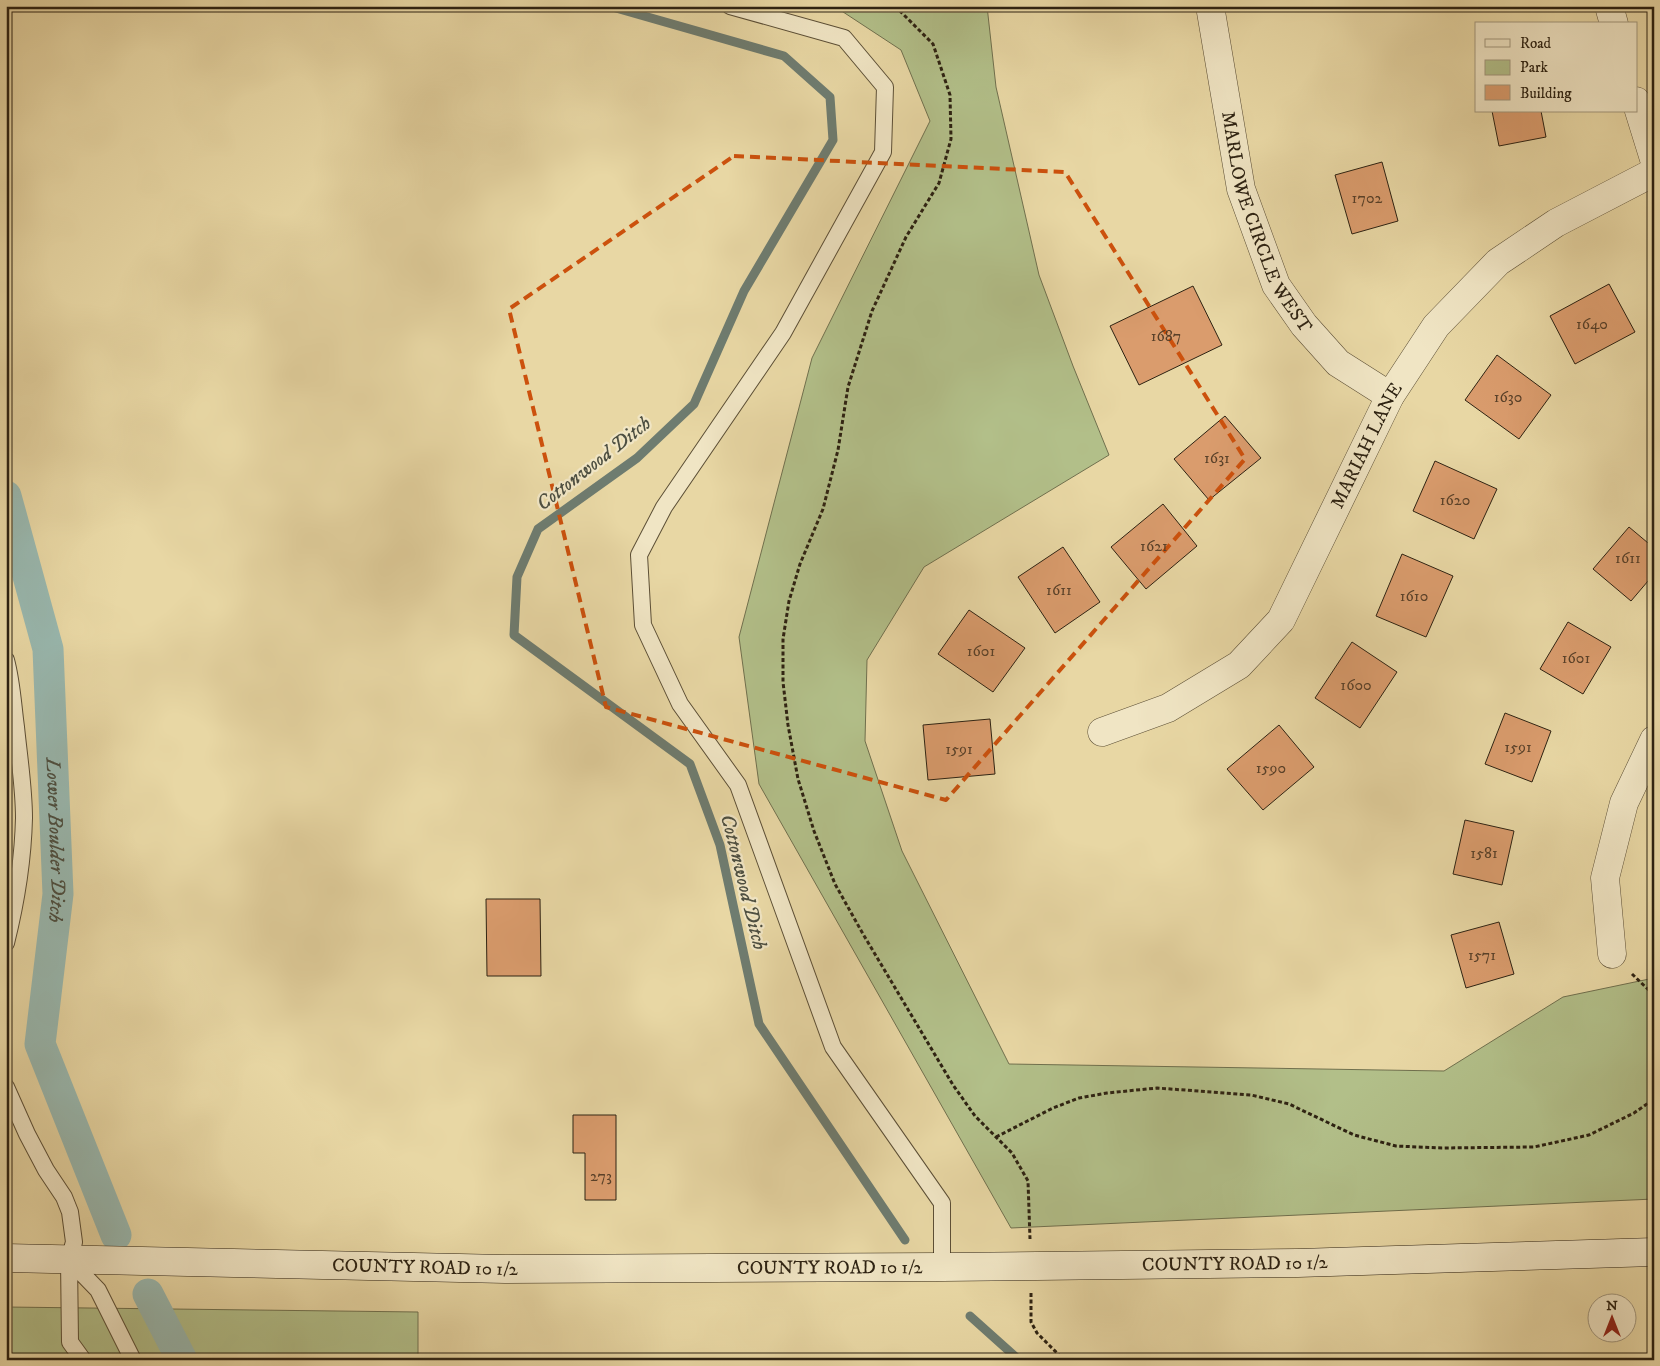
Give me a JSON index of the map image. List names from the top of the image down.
{
  "streets": {
    "street": ["MARLOWE CIRCLE WEST", "MARIAH LANE", "COUNTY ROAD 10 1/2"]
  },
  "crossings": [
    ["MARLOWE CIRCLE WEST", "MARIAH LANE"]
  ],
  "water": ["Cottonwood Ditch", "Lower Boulder Ditch"],
  "house_numbers": [
    "1702",
    "1640",
    "1687",
    "1630",
    "1631",
    "1620",
    "1621",
    "1611",
    "1611",
    "1610",
    "1601",
    "1601",
    "1600",
    "1591",
    "1591",
    "1590",
    "1581",
    "1571",
    "273"
  ],
  "legend": ["Road", "Park", "Building"],
  "north": "top"
}
